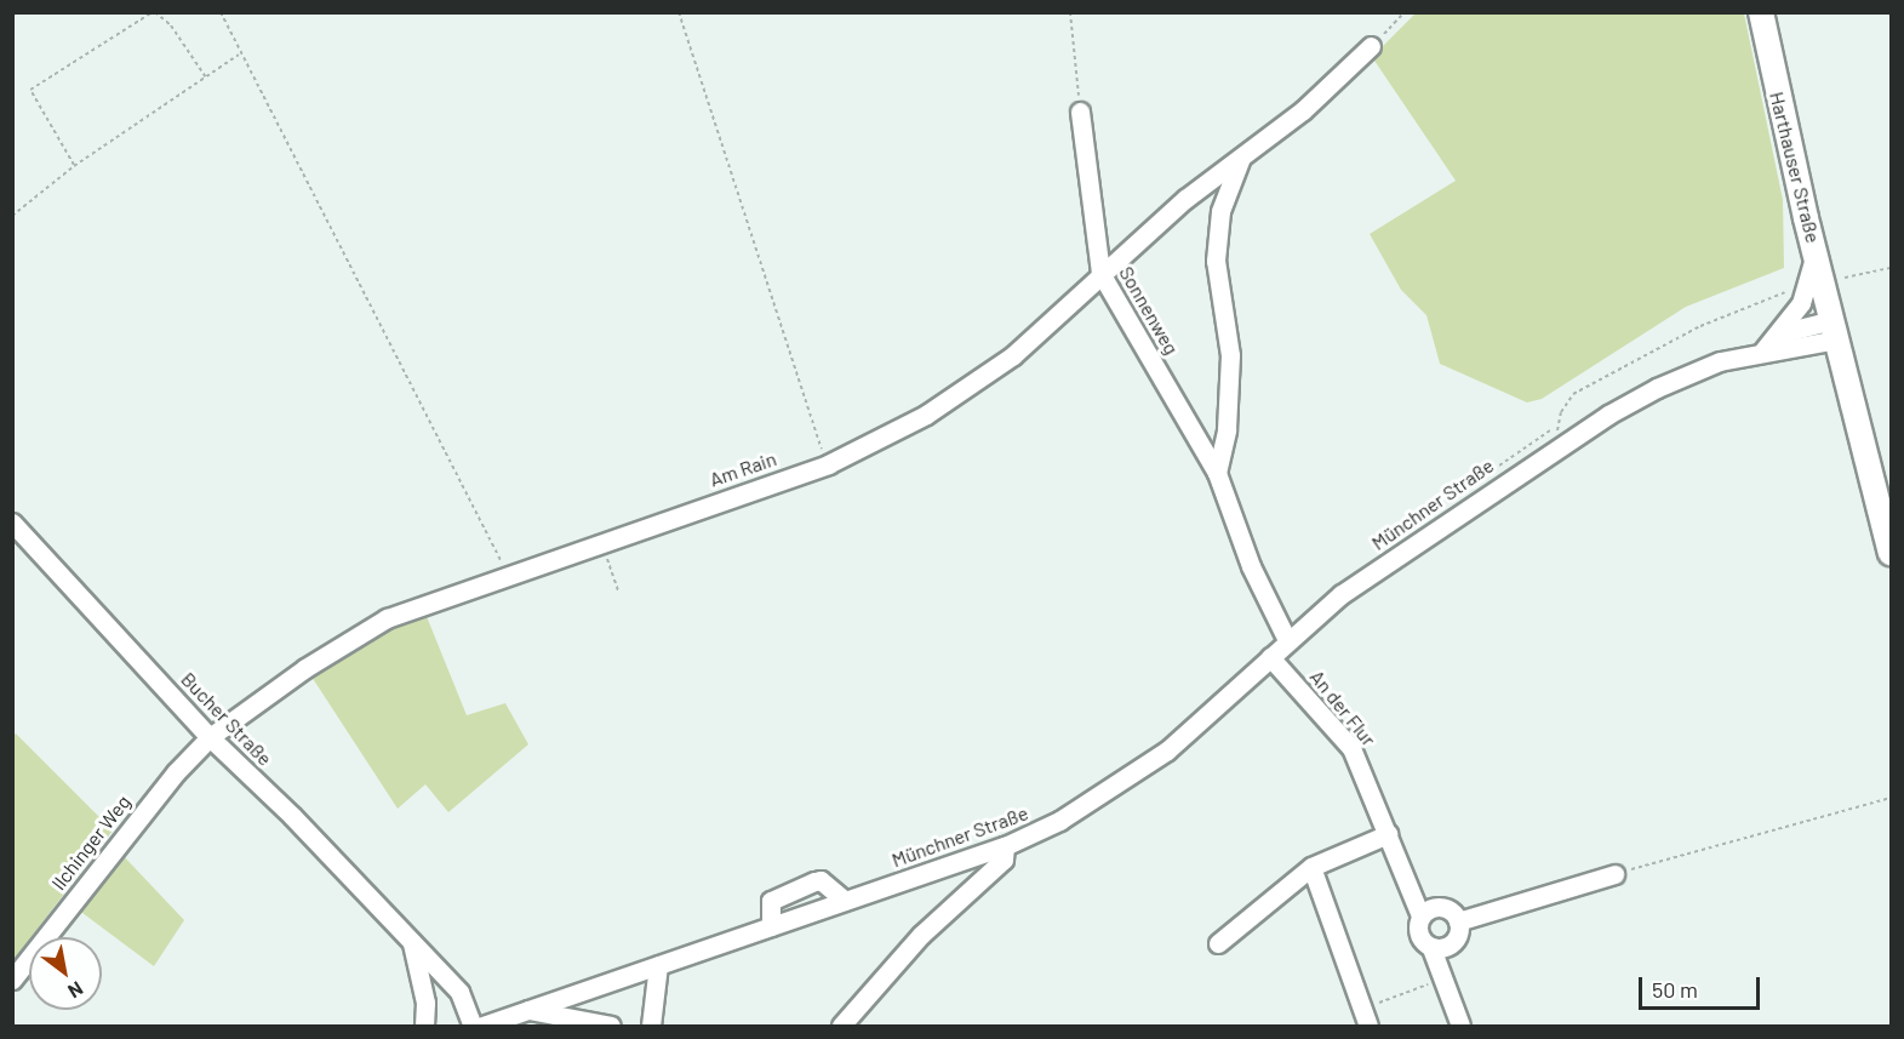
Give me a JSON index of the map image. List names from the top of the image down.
{
  "streets": {
    "main road": ["Harthauser Straße"],
    "street": [
      "Sonnenweg",
      "Am Rain",
      "Münchner Straße",
      "An der Flur",
      "Bucher Straße",
      "Ilchinger Weg"
    ]
  },
  "crossings": [
    ["Harthauser Straße", "Münchner Straße"],
    ["Sonnenweg", "Am Rain"],
    ["Am Rain", "Bucher Straße"],
    ["Am Rain", "Ilchinger Weg"],
    ["Münchner Straße", "An der Flur"],
    ["Bucher Straße", "Ilchinger Weg"]
  ],
  "scale_bar": "50 m",
  "north": "bottom right"
}
